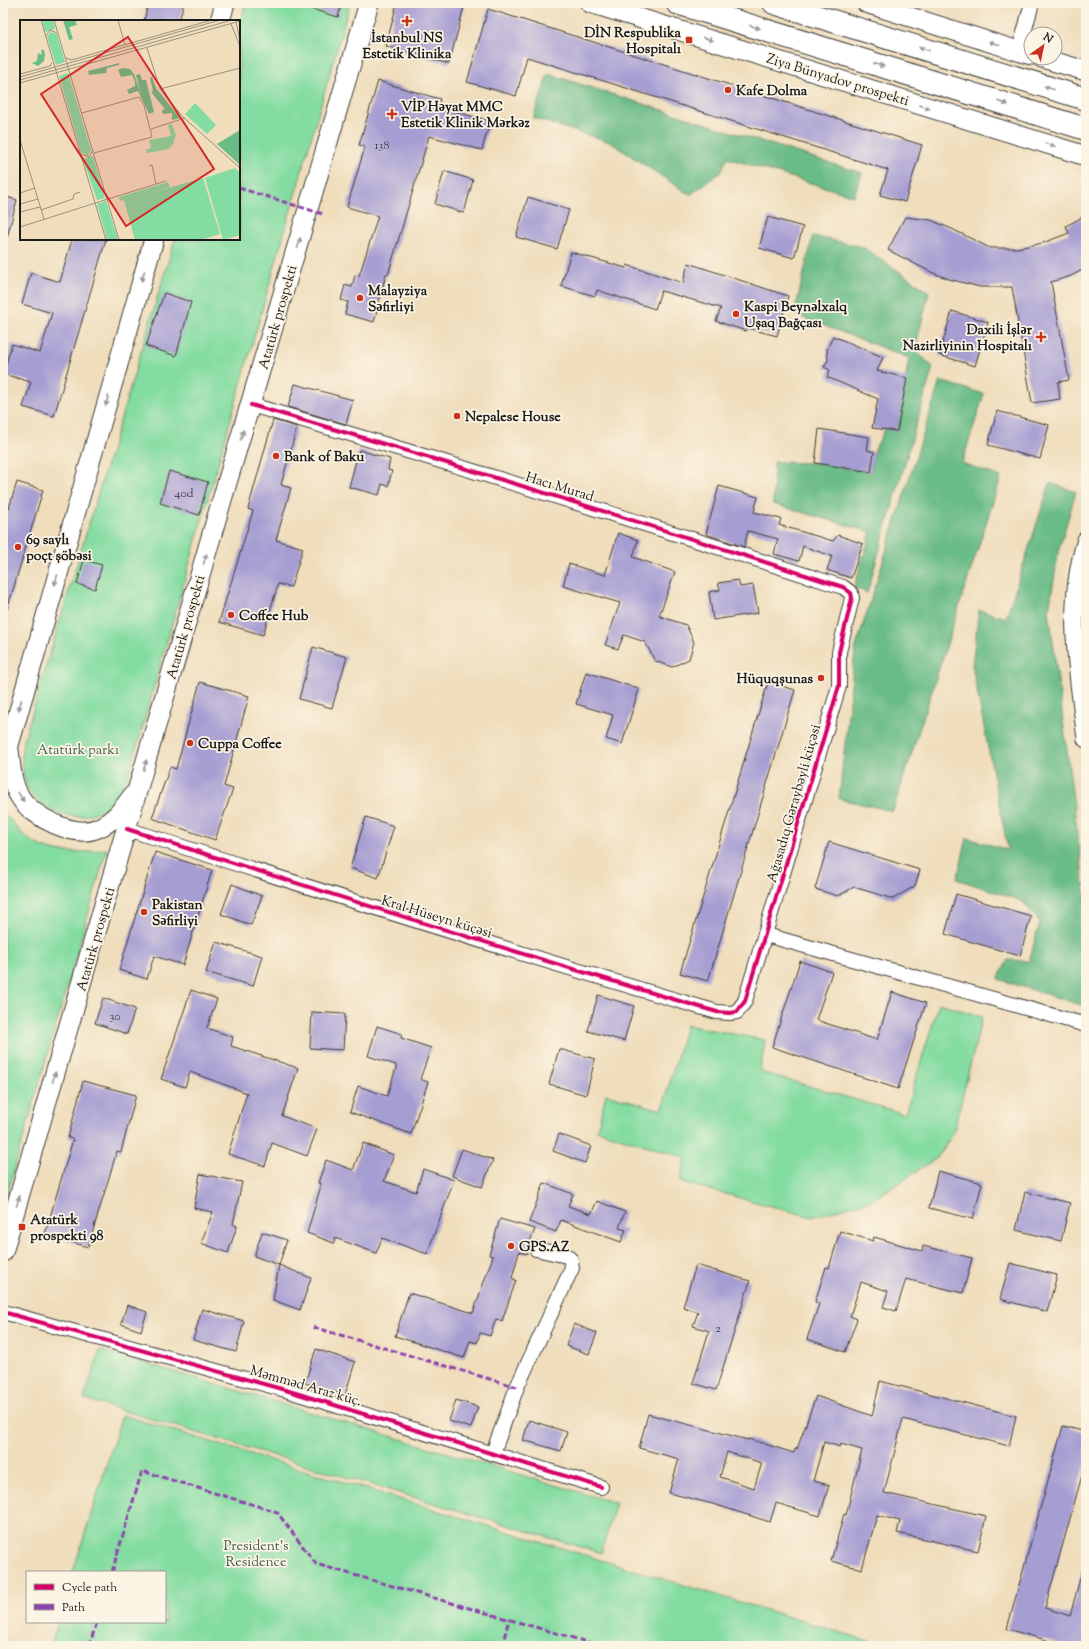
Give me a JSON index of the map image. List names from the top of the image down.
{
  "streets": {
    "main road": ["Ziya Bünyadov prospekti", "Atatürk prospekti"],
    "street": [
      "Hacı Murad",
      "Ağasadıq Gəraybəyli küçəsi",
      "Kral Hüseyn küçəsi",
      "Məmməd Araz küç."
    ]
  },
  "crossings": [
    ["Atatürk prospekti", "Hacı Murad"],
    ["Atatürk prospekti", "Kral Hüseyn küçəsi"],
    ["Hacı Murad", "Ağasadıq Gəraybəyli küçəsi"],
    ["Ağasadıq Gəraybəyli küçəsi", "Kral Hüseyn küçəsi"]
  ],
  "parks": ["Atatürk parkı", "President's Residence"],
  "places": {
    "health": ["İstanbul NS Estetik Klinika", "VİP Həyat MMC Estetik Klinik Mərkəz", "Daxili İşlər Nazirliyinin Hospitalı"],
    "transit": ["DİN Respublika Hospitalı", "Atatürk prospekti 98"],
    "other": [
      "Kafe Dolma",
      "Malayziya Səfirliyi",
      "Kaspi Beynəlxalq Uşaq Bağçası",
      "Nepalese House",
      "Bank of Baku",
      "69 saylı poçt şöbəsi",
      "Coffee Hub",
      "Hüquqşunas",
      "Cuppa Coffee",
      "Pakistan Səfirliyi",
      "GPS.AZ"
    ]
  },
  "house_numbers": [
    "138",
    "40d",
    "30",
    "2"
  ],
  "legend": ["Cycle path", "Path"],
  "north": "top right"
}
